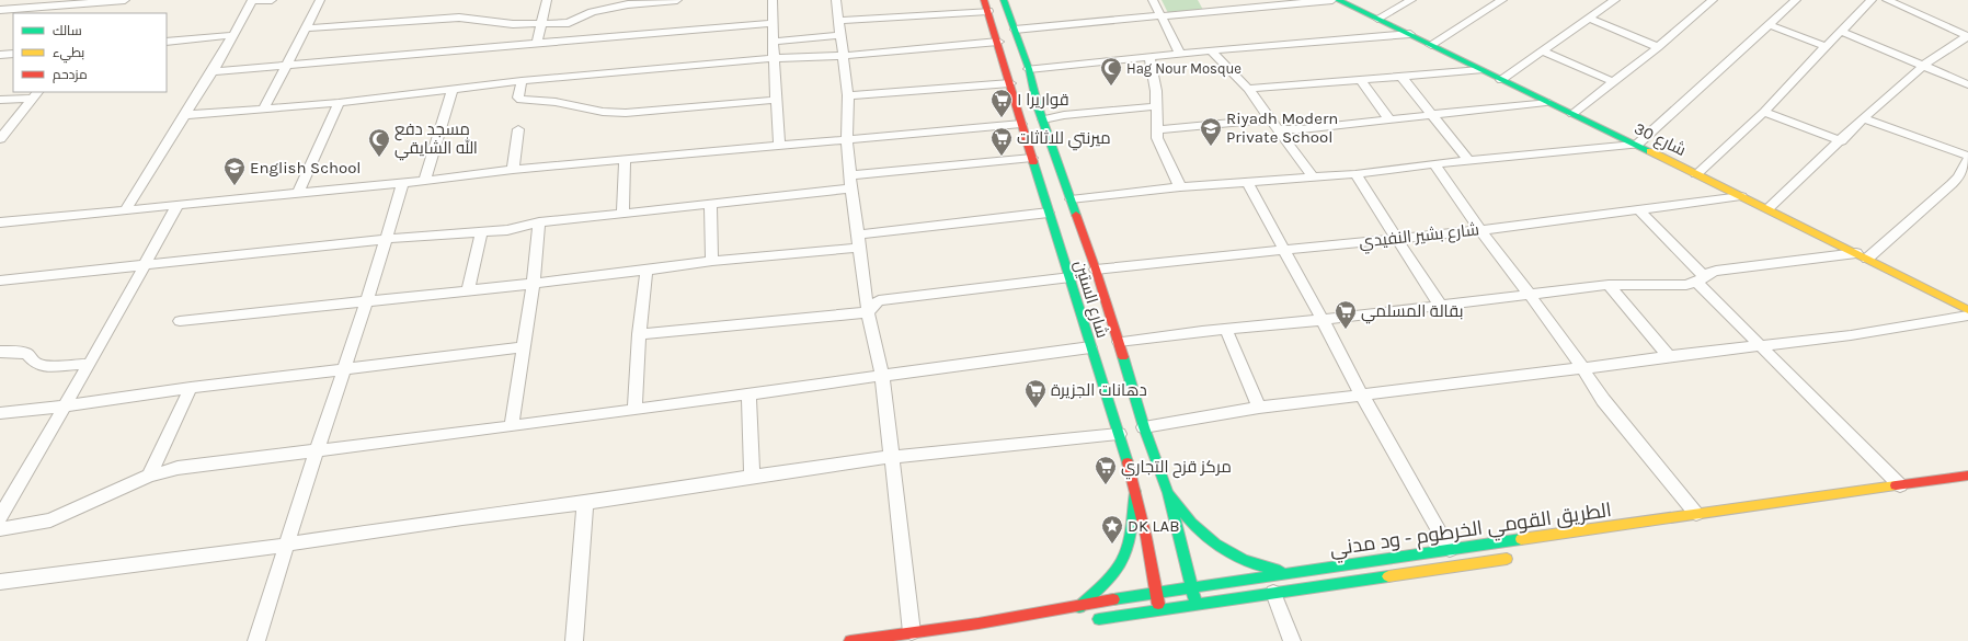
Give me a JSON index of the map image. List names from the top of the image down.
{
  "streets": {
    "main road": ["شارع 30", "شارع الستين", "الطريق القومي الخرطوم - ود مدني"],
    "street": ["شارع بشير النفيدي"]
  },
  "crossings": [
    ["شارع 30", "شارع بشير النفيدي"],
    ["شارع بشير النفيدي", "شارع الستين"],
    ["شارع الستين", "الطريق القومي الخرطوم - ود مدني"]
  ],
  "places": {
    "mosque": ["Hag Nour Mosque", "مسجد دفع الله الشايقي"],
    "supermarket": [
      "قواريرا ١",
      "ميرنتي للاثاثات",
      "بقالة المسلمي",
      "دهانات الجزيرة",
      "مركز قزح التجاري"
    ],
    "school or university": ["Riyadh Modern Private School", "English School"],
    "place": ["DK LAB"]
  },
  "legend": ["سالك", "بطيء", "مزدحم"]
}
